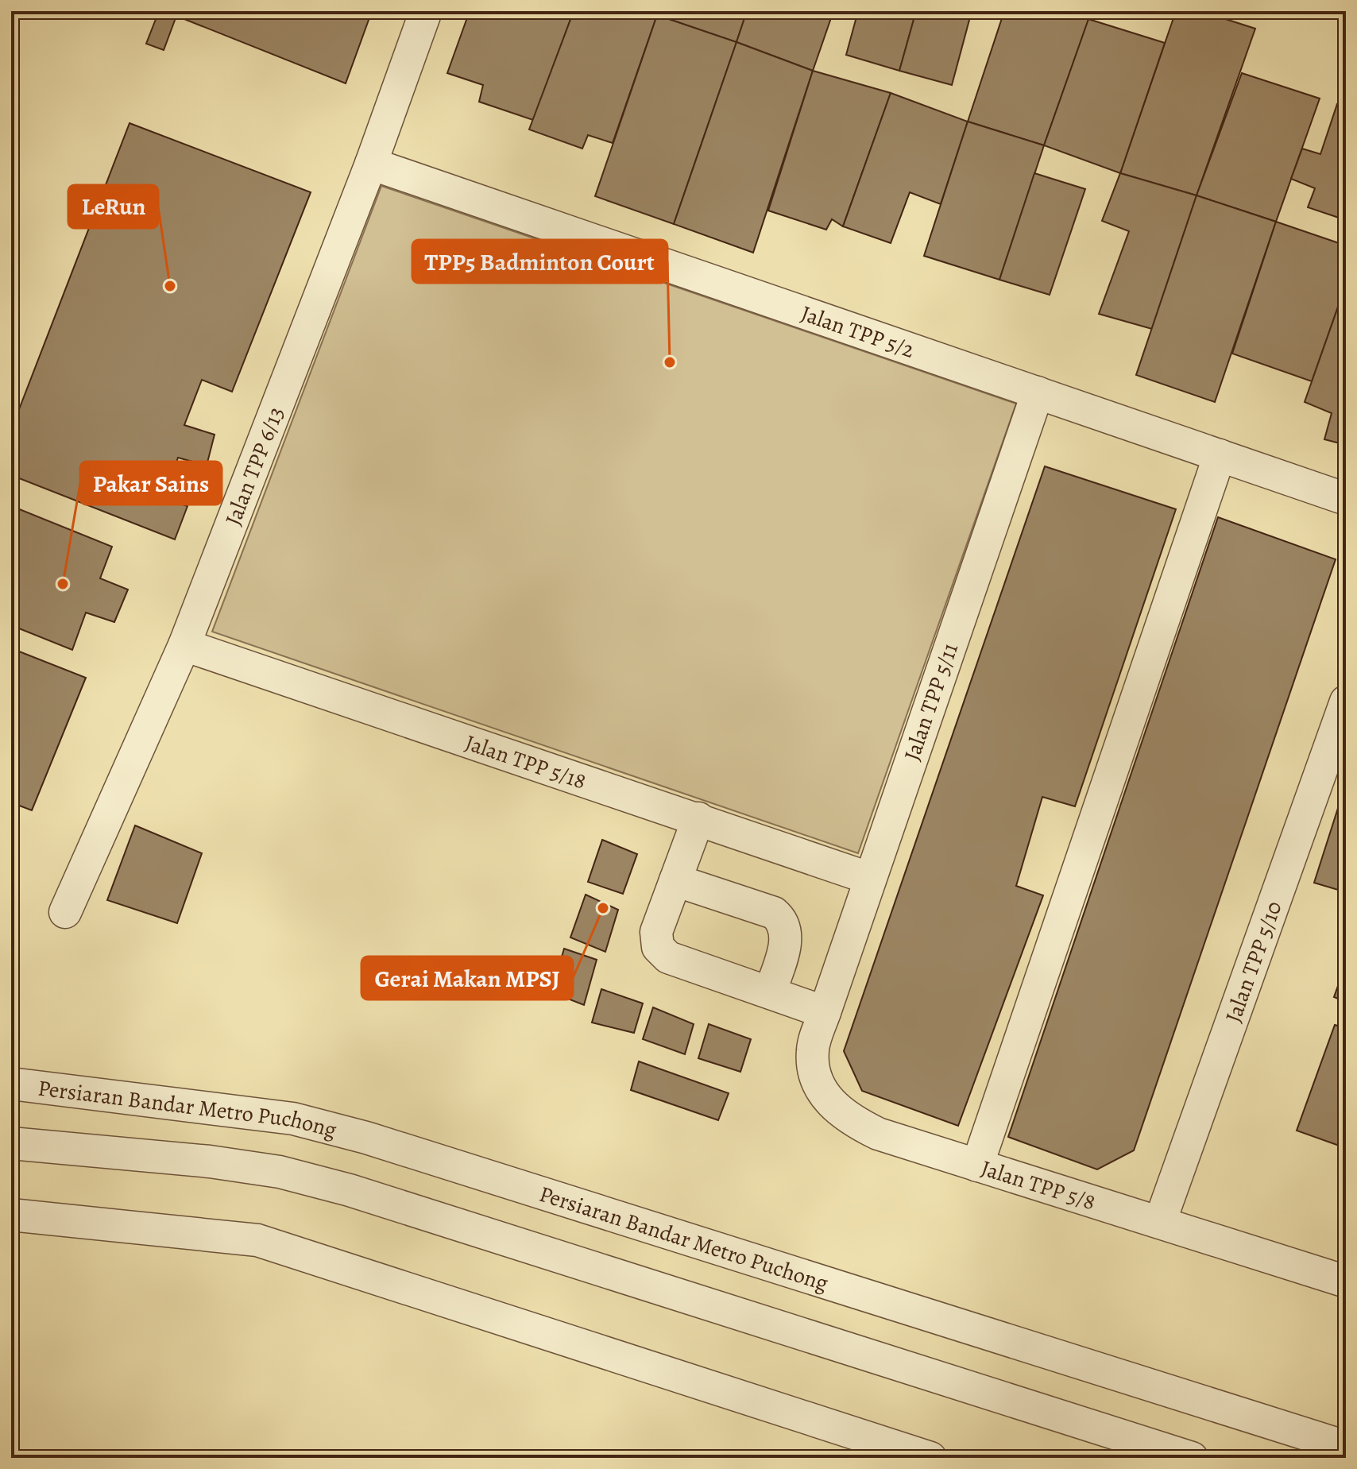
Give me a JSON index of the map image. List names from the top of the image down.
{
  "streets": {
    "street": [
      "Jalan TPP 5/2",
      "Jalan TPP 6/13",
      "Jalan TPP 5/11",
      "Jalan TPP 5/18",
      "Jalan TPP 5/10",
      "Persiaran Bandar Metro Puchong",
      "Jalan TPP 5/8"
    ]
  },
  "crossings": [
    ["Jalan TPP 5/2", "Jalan TPP 6/13"],
    ["Jalan TPP 5/2", "Jalan TPP 5/11"],
    ["Jalan TPP 6/13", "Jalan TPP 5/18"],
    ["Jalan TPP 5/11", "Jalan TPP 5/18"],
    ["Jalan TPP 5/11", "Jalan TPP 5/8"],
    ["Jalan TPP 5/10", "Jalan TPP 5/8"]
  ],
  "places": [
    "LeRun",
    "TPP5 Badminton Court",
    "Pakar Sains",
    "Gerai Makan MPSJ"
  ]
}
